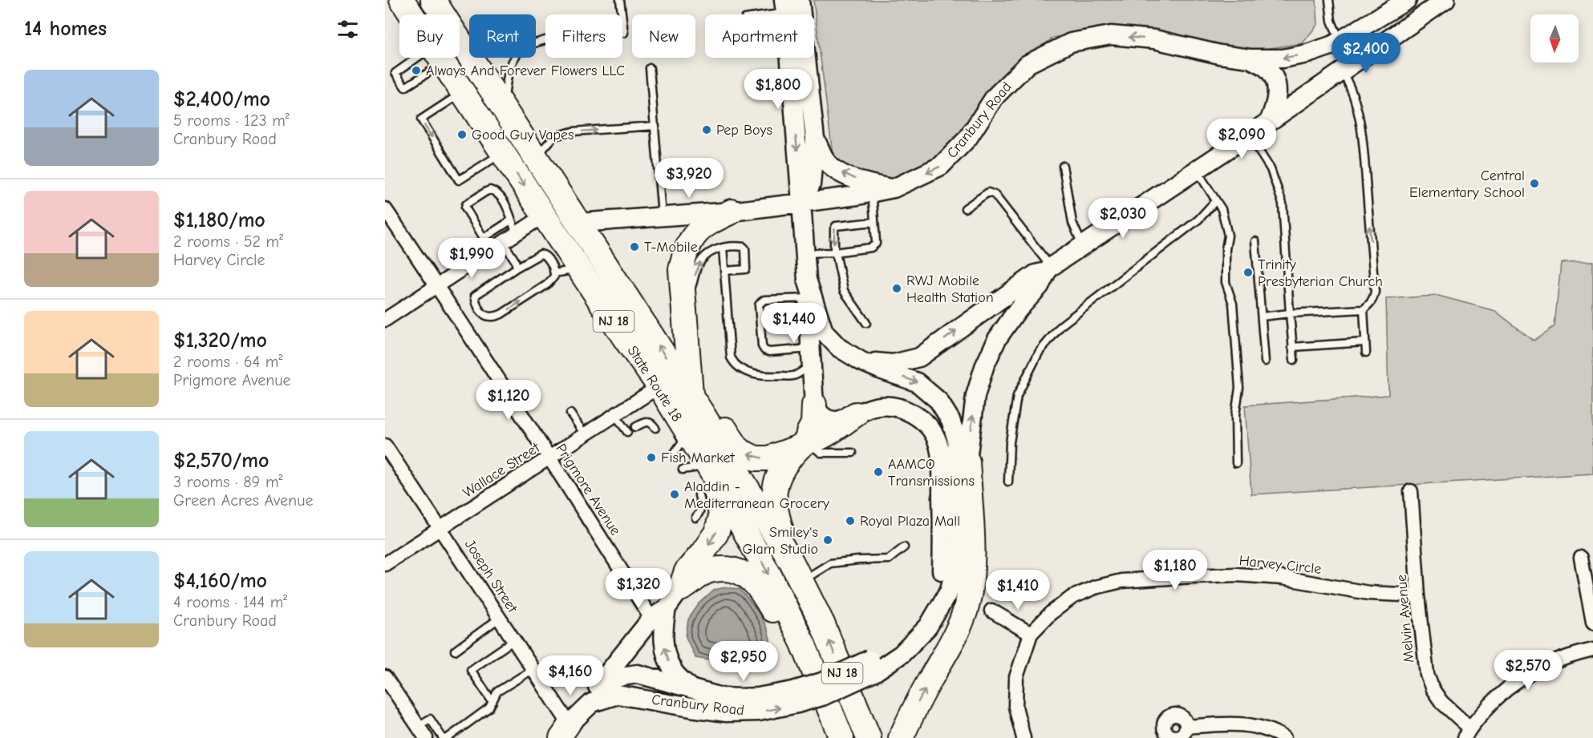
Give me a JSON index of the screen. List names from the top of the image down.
{
  "streets": {
    "highway": ["NJ 18", "State Route 18"],
    "main road": ["Cranbury Road"],
    "street": [
      "Wallace Street",
      "Prigmore Avenue",
      "Harvey Circle",
      "Joseph Street",
      "Melvin Avenue"
    ]
  },
  "crossings": [
    ["Cranbury Road", "Prigmore Avenue"],
    ["Cranbury Road", "Joseph Street"],
    ["State Route 18", "Wallace Street"],
    ["Wallace Street", "Prigmore Avenue"],
    ["Wallace Street", "Joseph Street"],
    ["Harvey Circle", "Melvin Avenue"]
  ],
  "places": [
    "Always And Forever Flowers LLC",
    "Pep Boys",
    "Good Guy Vapes",
    "Central Elementary School",
    "T-Mobile",
    "Trinity Presbyterian Church",
    "RWJ Mobile Health Station",
    "Fish Market",
    "AAMCO Transmissions",
    "Aladdin - Mediterranean Grocery",
    "Royal Plaza Mall",
    "Smiley's Glam Studio"
  ],
  "north": "bottom",
  "page": {
    "heading": "14 homes",
    "chip": [
      "Buy",
      "Rent",
      "Filters",
      "New",
      "Apartment"
    ],
    "price": [
      "$2,400",
      "$1,800",
      "$2,090",
      "$3,920",
      "$2,030",
      "$1,990",
      "$1,440",
      "$1,120",
      "$1,180",
      "$1,320",
      "$1,410",
      "$2,950",
      "$2,570",
      "$4,160"
    ],
    "list": [
      {
        "name": "$2,400/mo",
        "note": "5 rooms · 123 m² · Cranbury Road"
      },
      {
        "name": "$1,180/mo",
        "note": "2 rooms · 52 m² · Harvey Circle"
      },
      {
        "name": "$1,320/mo",
        "note": "2 rooms · 64 m² · Prigmore Avenue"
      },
      {
        "name": "$2,570/mo",
        "note": "3 rooms · 89 m² · Green Acres Avenue"
      },
      {
        "name": "$4,160/mo",
        "note": "4 rooms · 144 m² · Cranbury Road"
      }
    ]
  }
}
